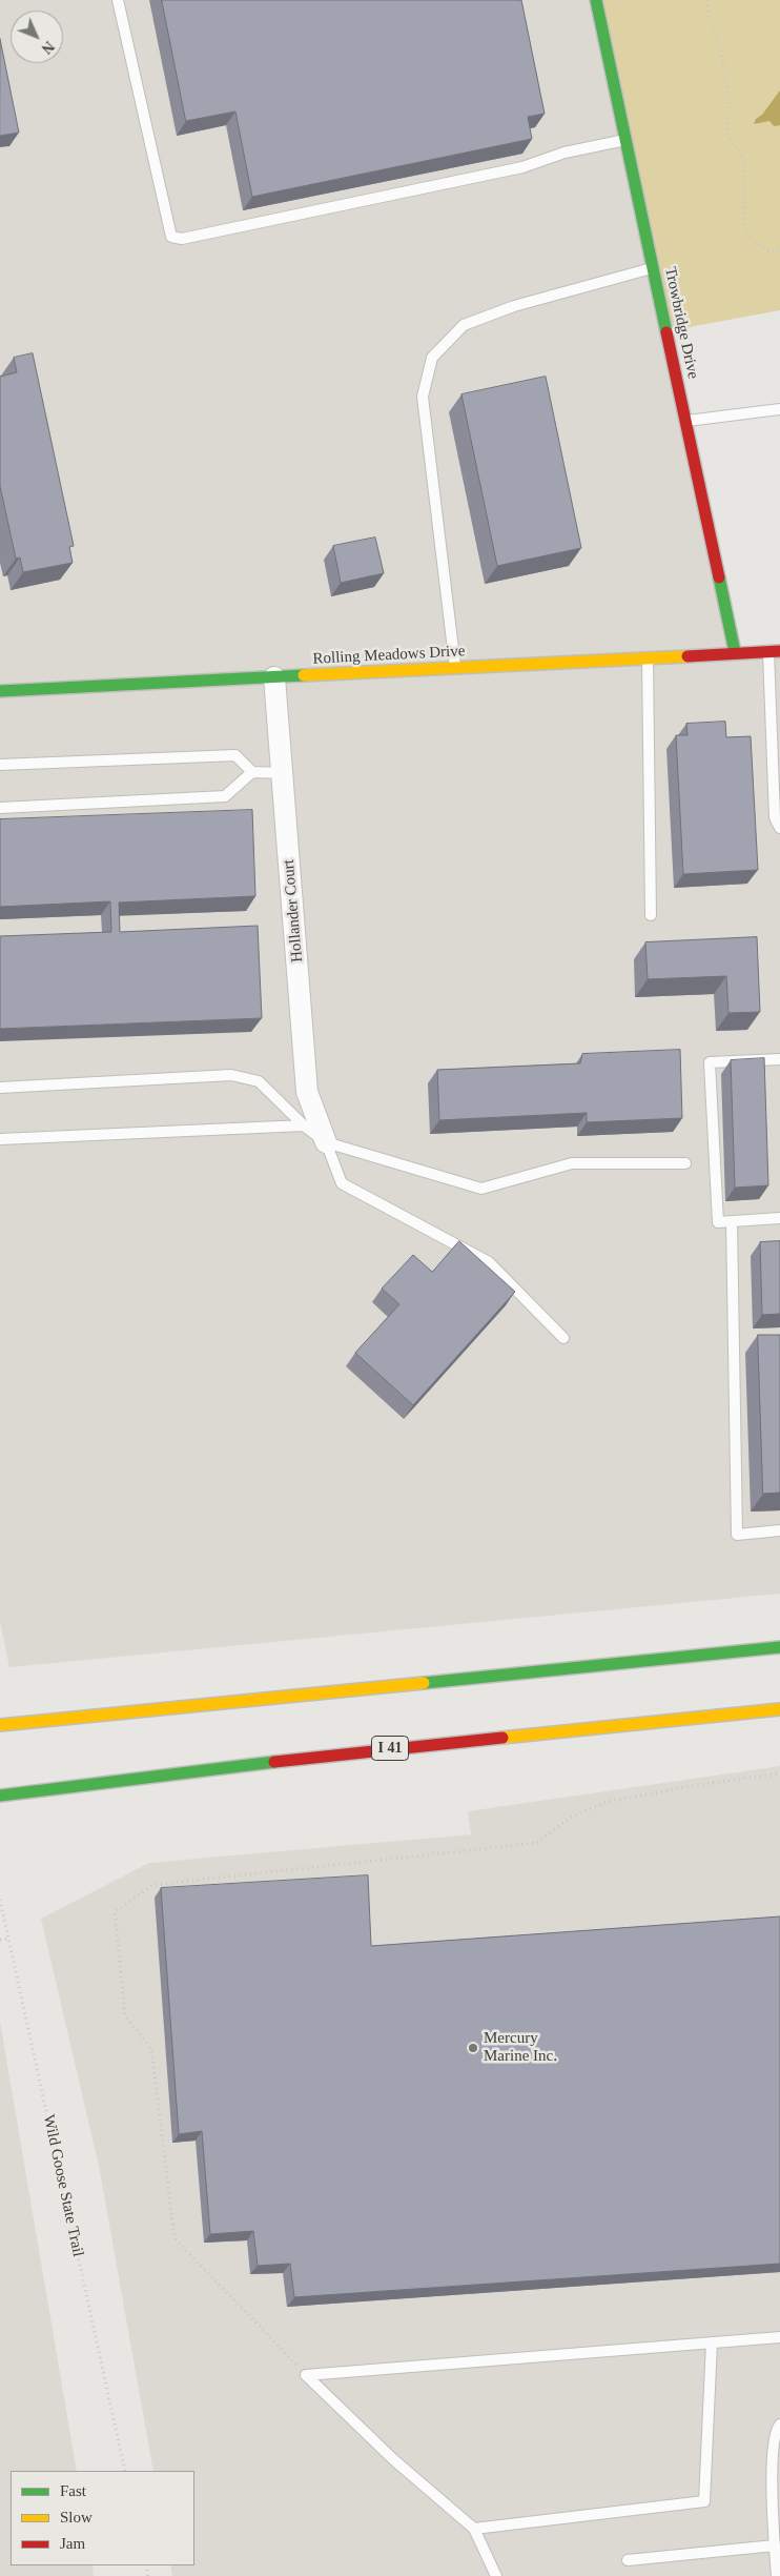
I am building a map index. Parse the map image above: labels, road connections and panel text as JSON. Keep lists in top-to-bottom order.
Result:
{
  "streets": {
    "main road": ["Trowbridge Drive", "Rolling Meadows Drive", "I 41"],
    "street": ["Hollander Court"],
    "path": ["Wild Goose State Trail"]
  },
  "crossings": [
    ["Trowbridge Drive", "Rolling Meadows Drive"],
    ["Rolling Meadows Drive", "Hollander Court"]
  ],
  "places": ["Mercury Marine Inc."],
  "legend": ["Fast", "Slow", "Jam"],
  "north": "bottom right"
}
